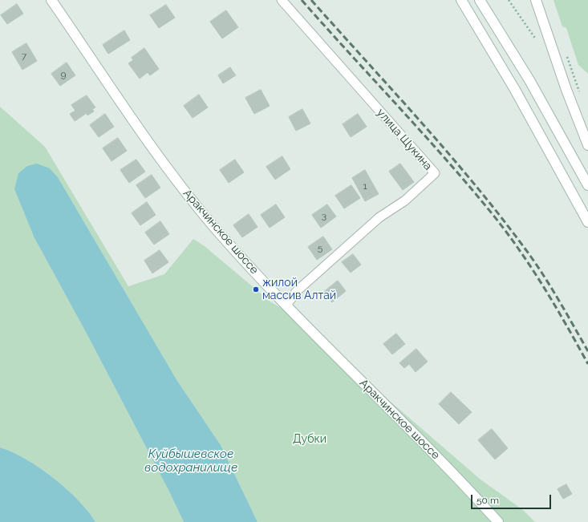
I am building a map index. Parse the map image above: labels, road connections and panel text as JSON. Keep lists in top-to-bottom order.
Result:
{
  "streets": {
    "main road": ["Аракчинское шоссе"],
    "street": ["улица Щукина"]
  },
  "crossings": [
    ["улица Щукина", "Аракчинское шоссе"]
  ],
  "water": ["Куйбышевское водохранилище"],
  "parks": ["Дубки"],
  "places": ["жилой массив Алтай"],
  "house_numbers": [
    "7",
    "9",
    "1",
    "3",
    "5"
  ],
  "scale_bar": "50 m"
}
